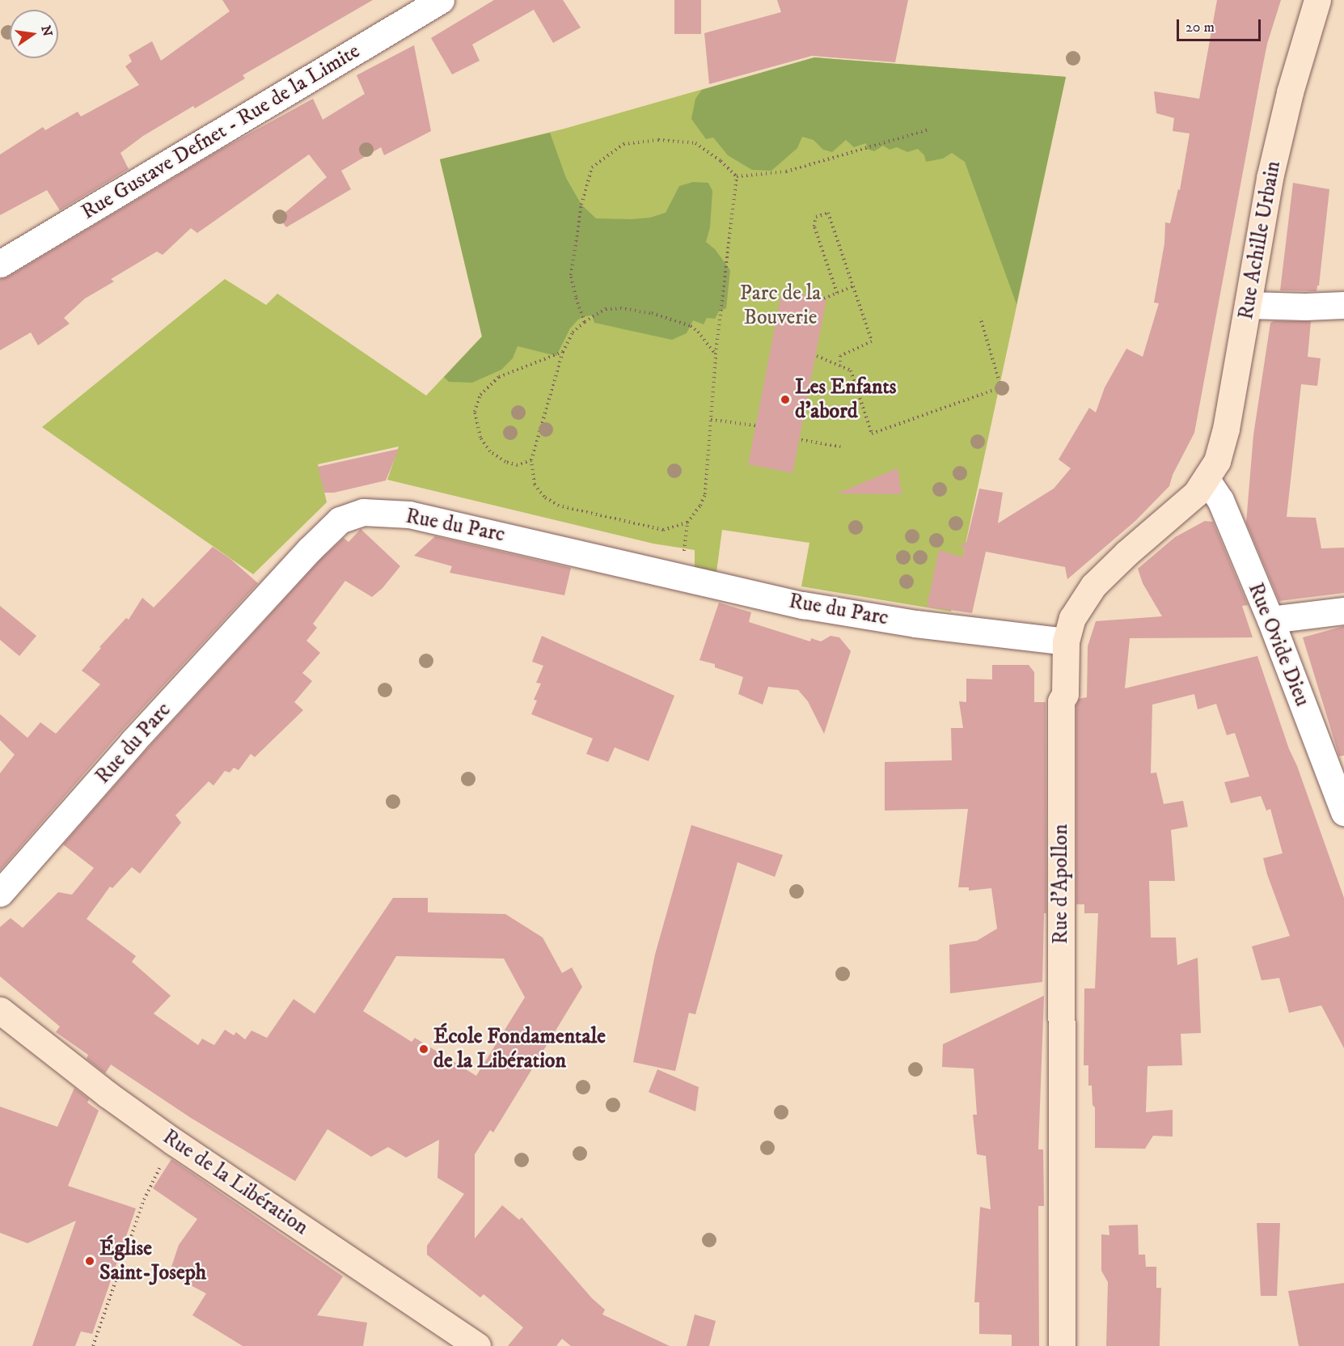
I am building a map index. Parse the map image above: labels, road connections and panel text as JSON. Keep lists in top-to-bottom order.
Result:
{
  "streets": {
    "street": [
      "Rue Gustave Defnet - Rue de la Limite",
      "Rue Achille Urbain",
      "Rue du Parc",
      "Rue Ovide Dieu",
      "Rue d'Apollon",
      "Rue de la Libération"
    ]
  },
  "crossings": [
    ["Rue Achille Urbain", "Rue Ovide Dieu"],
    ["Rue Achille Urbain", "Rue d'Apollon"],
    ["Rue du Parc", "Rue d'Apollon"],
    ["Rue Ovide Dieu", "Rue d'Apollon"]
  ],
  "parks": ["Parc de la Bouverie"],
  "places": ["Les Enfants d'abord", "École Fondamentale de la Libération", "Église Saint-Joseph"],
  "scale_bar": "20 m",
  "north": "right"
}
